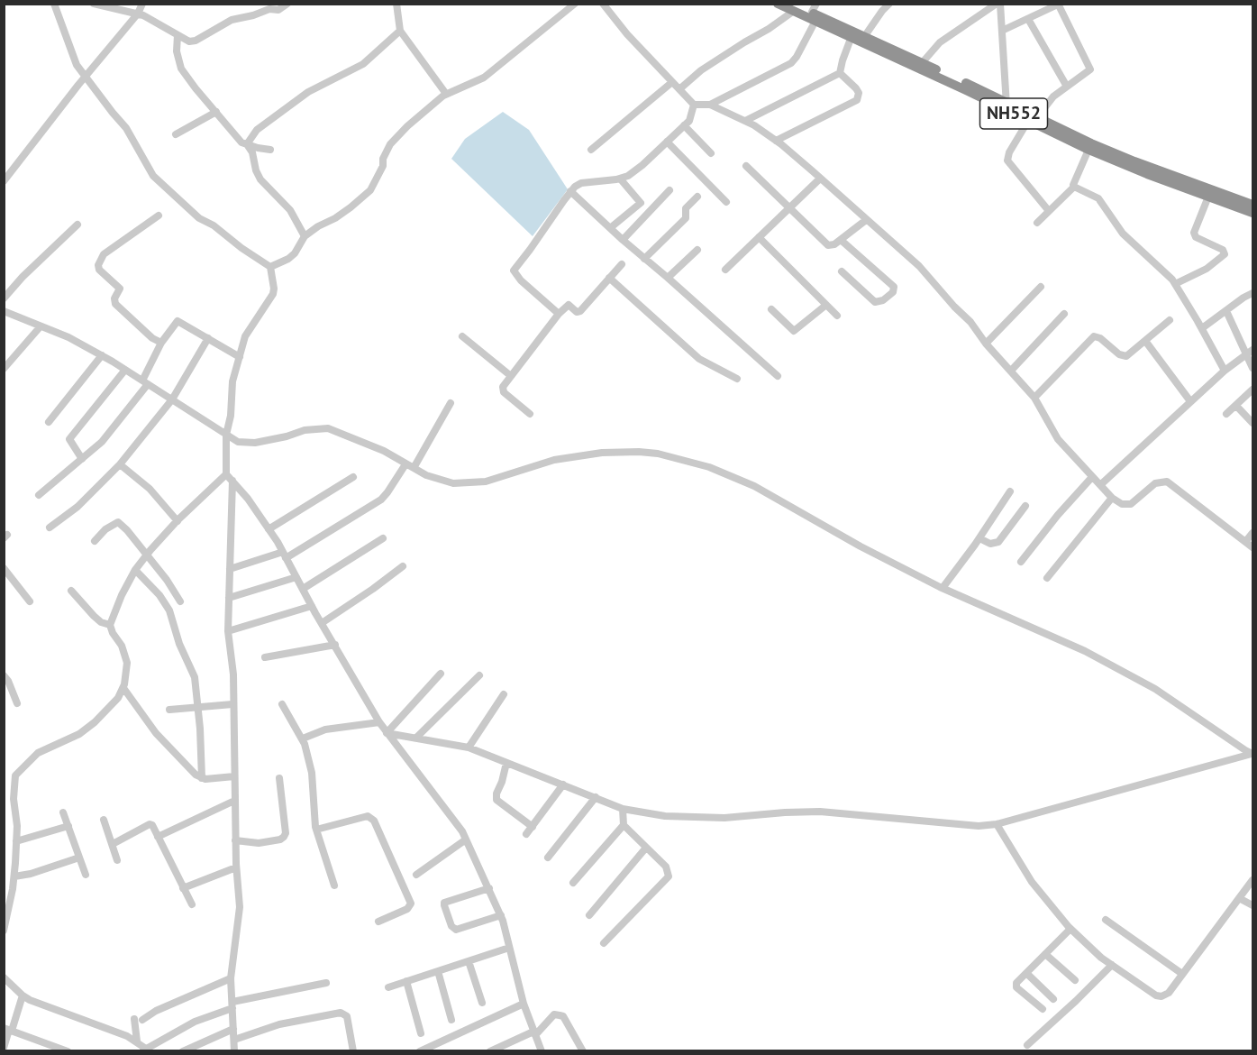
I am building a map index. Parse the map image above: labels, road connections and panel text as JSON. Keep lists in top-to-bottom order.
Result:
{
  "streets": {
    "highway": ["NH552"]
  }
}
